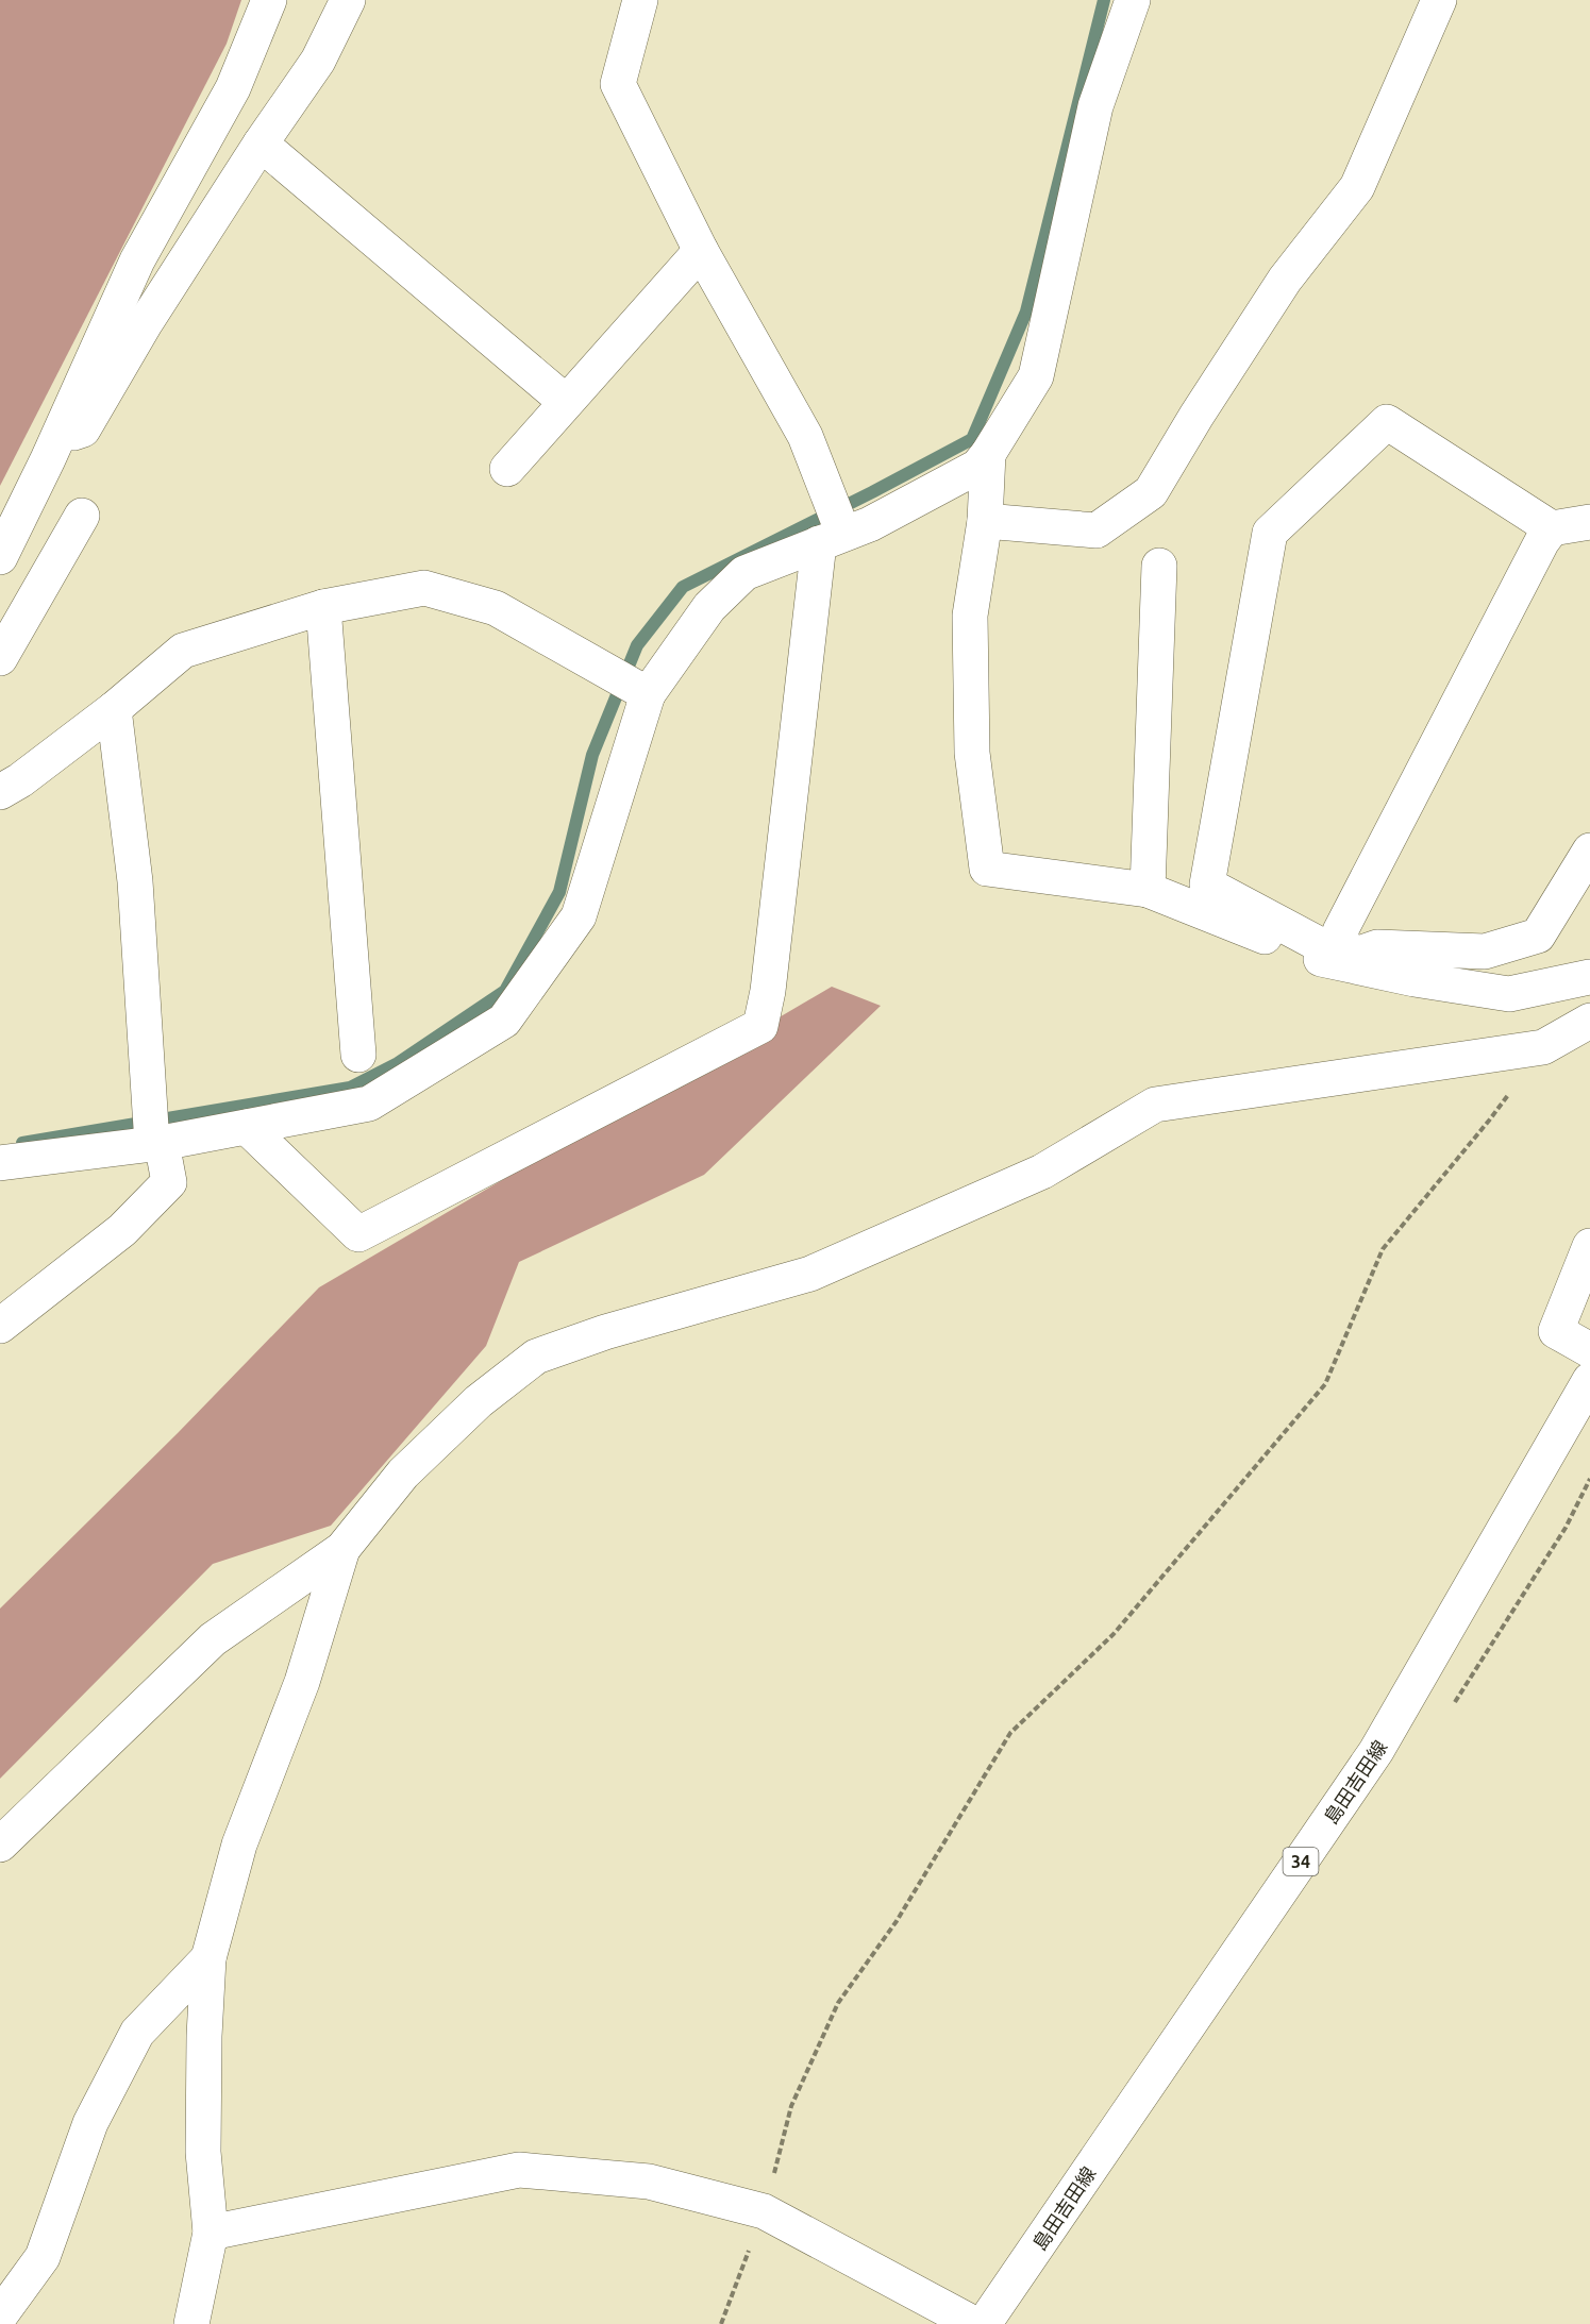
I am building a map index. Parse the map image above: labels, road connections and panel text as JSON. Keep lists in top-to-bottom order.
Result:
{
  "streets": {
    "street": ["島田吉田線", "34"]
  }
}
